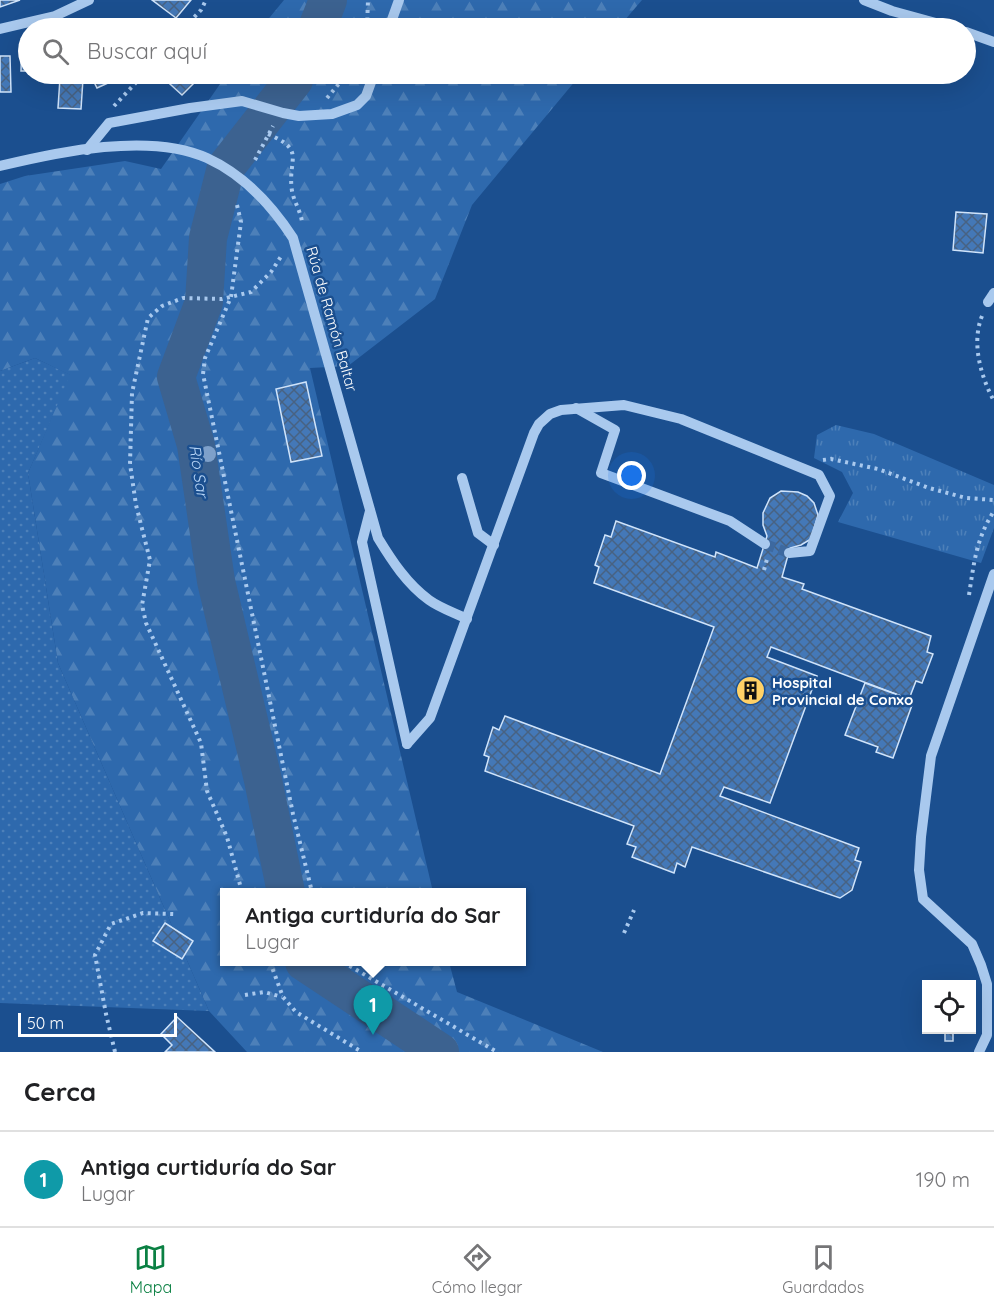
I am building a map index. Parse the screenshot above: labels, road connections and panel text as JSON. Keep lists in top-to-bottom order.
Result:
{
  "streets": {
    "street": ["Rúa de Ramón Baltar"]
  },
  "water": ["Río Sar"],
  "places": {
    "building": ["Hospital Provincial de Conxo"]
  },
  "scale_bar": "50 m",
  "page": {
    "search": "Buscar aquí",
    "popup": ["Antiga curtiduría do Sar", "Lugar"],
    "pins": "1",
    "scale": "50 m",
    "heading": "Cerca",
    "list": [
      {
        "mark": "1",
        "name": "Antiga curtiduría do Sar",
        "note": "Lugar",
        "value": "190 m"
      }
    ],
    "nav": ["Mapa", "Cómo llegar", "Guardados"]
  }
}
